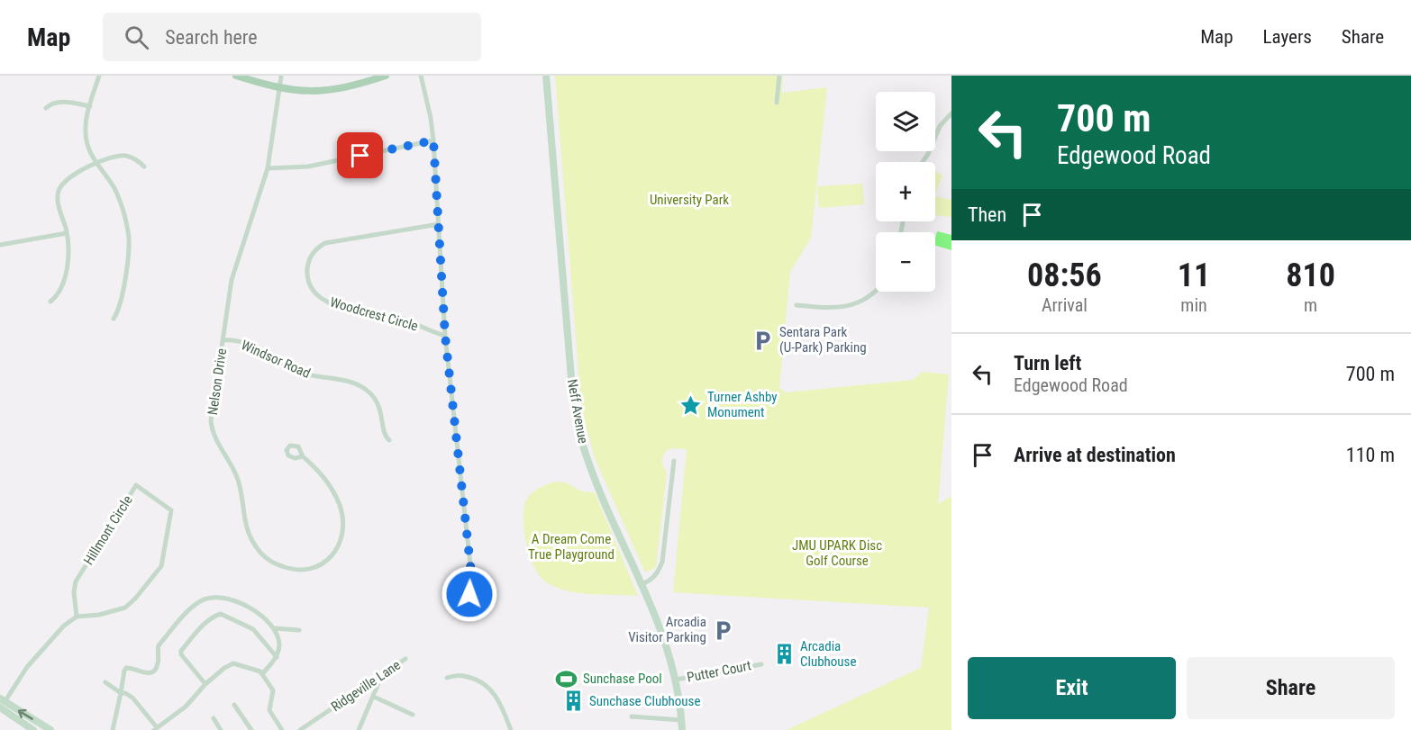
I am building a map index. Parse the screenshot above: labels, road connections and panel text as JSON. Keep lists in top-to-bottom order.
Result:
{
  "streets": {
    "main road": ["Neff Avenue"],
    "street": [
      "Woodcrest Circle",
      "Windsor Road",
      "Nelson Drive",
      "Hillmont Circle",
      "Putter Court",
      "Ridgeville Lane"
    ]
  },
  "crossings": [
    ["Windsor Road", "Nelson Drive"],
    ["Neff Avenue", "Putter Court"]
  ],
  "parks": ["University Park", "A Dream Come True Playground", "JMU UPARK Disc Golf Course"],
  "places": {
    "parking": ["Sentara Park (U-Park) Parking", "Arcadia Visitor Parking"],
    "place": ["Turner Ashby Monument"],
    "building": ["Arcadia Clubhouse", "Sunchase Clubhouse"],
    "sports": ["Sunchase Pool"]
  },
  "page": {
    "header": "Map",
    "search": "Search here",
    "nav": ["Map", "Layers", "Share"],
    "turn": ["700 m", "Edgewood Road"],
    "map_buttons": ["+", "−"],
    "then": "Then",
    "eta": [
      "08:56",
      "Arrival",
      "11",
      "min",
      "810",
      "m"
    ],
    "list": [
      {
        "name": "Turn left",
        "note": "Edgewood Road",
        "value": "700 m"
      },
      {
        "name": "Arrive at destination",
        "value": "110 m"
      }
    ],
    "buttons": ["Exit", "Share"]
  }
}
